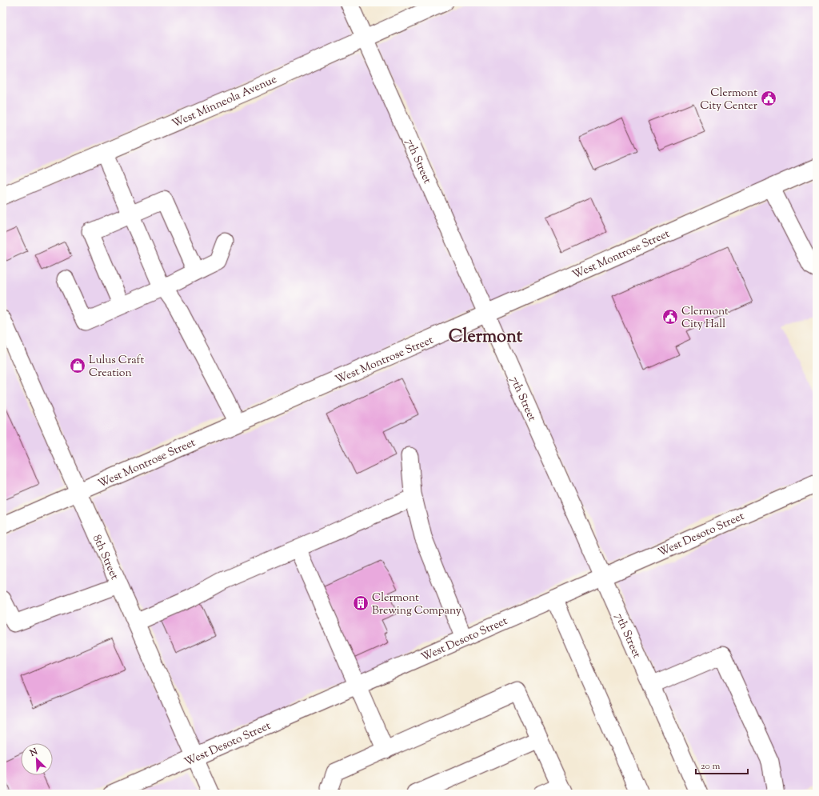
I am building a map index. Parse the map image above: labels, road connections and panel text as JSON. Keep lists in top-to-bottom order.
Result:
{
  "streets": {
    "street": [
      "West Minneola Avenue",
      "7th Street",
      "West Montrose Street",
      "West Desoto Street",
      "8th Street"
    ]
  },
  "crossings": [
    ["West Minneola Avenue", "7th Street"],
    ["7th Street", "West Montrose Street"],
    ["7th Street", "West Desoto Street"],
    ["West Montrose Street", "8th Street"],
    ["West Desoto Street", "8th Street"]
  ],
  "districts": ["Clermont"],
  "places": {
    "public building": ["Clermont City Center", "Clermont City Hall"],
    "shop": ["Lulus Craft Creation"],
    "building": ["Clermont Brewing Company"]
  },
  "scale_bar": "20 m",
  "north": "top left"
}
